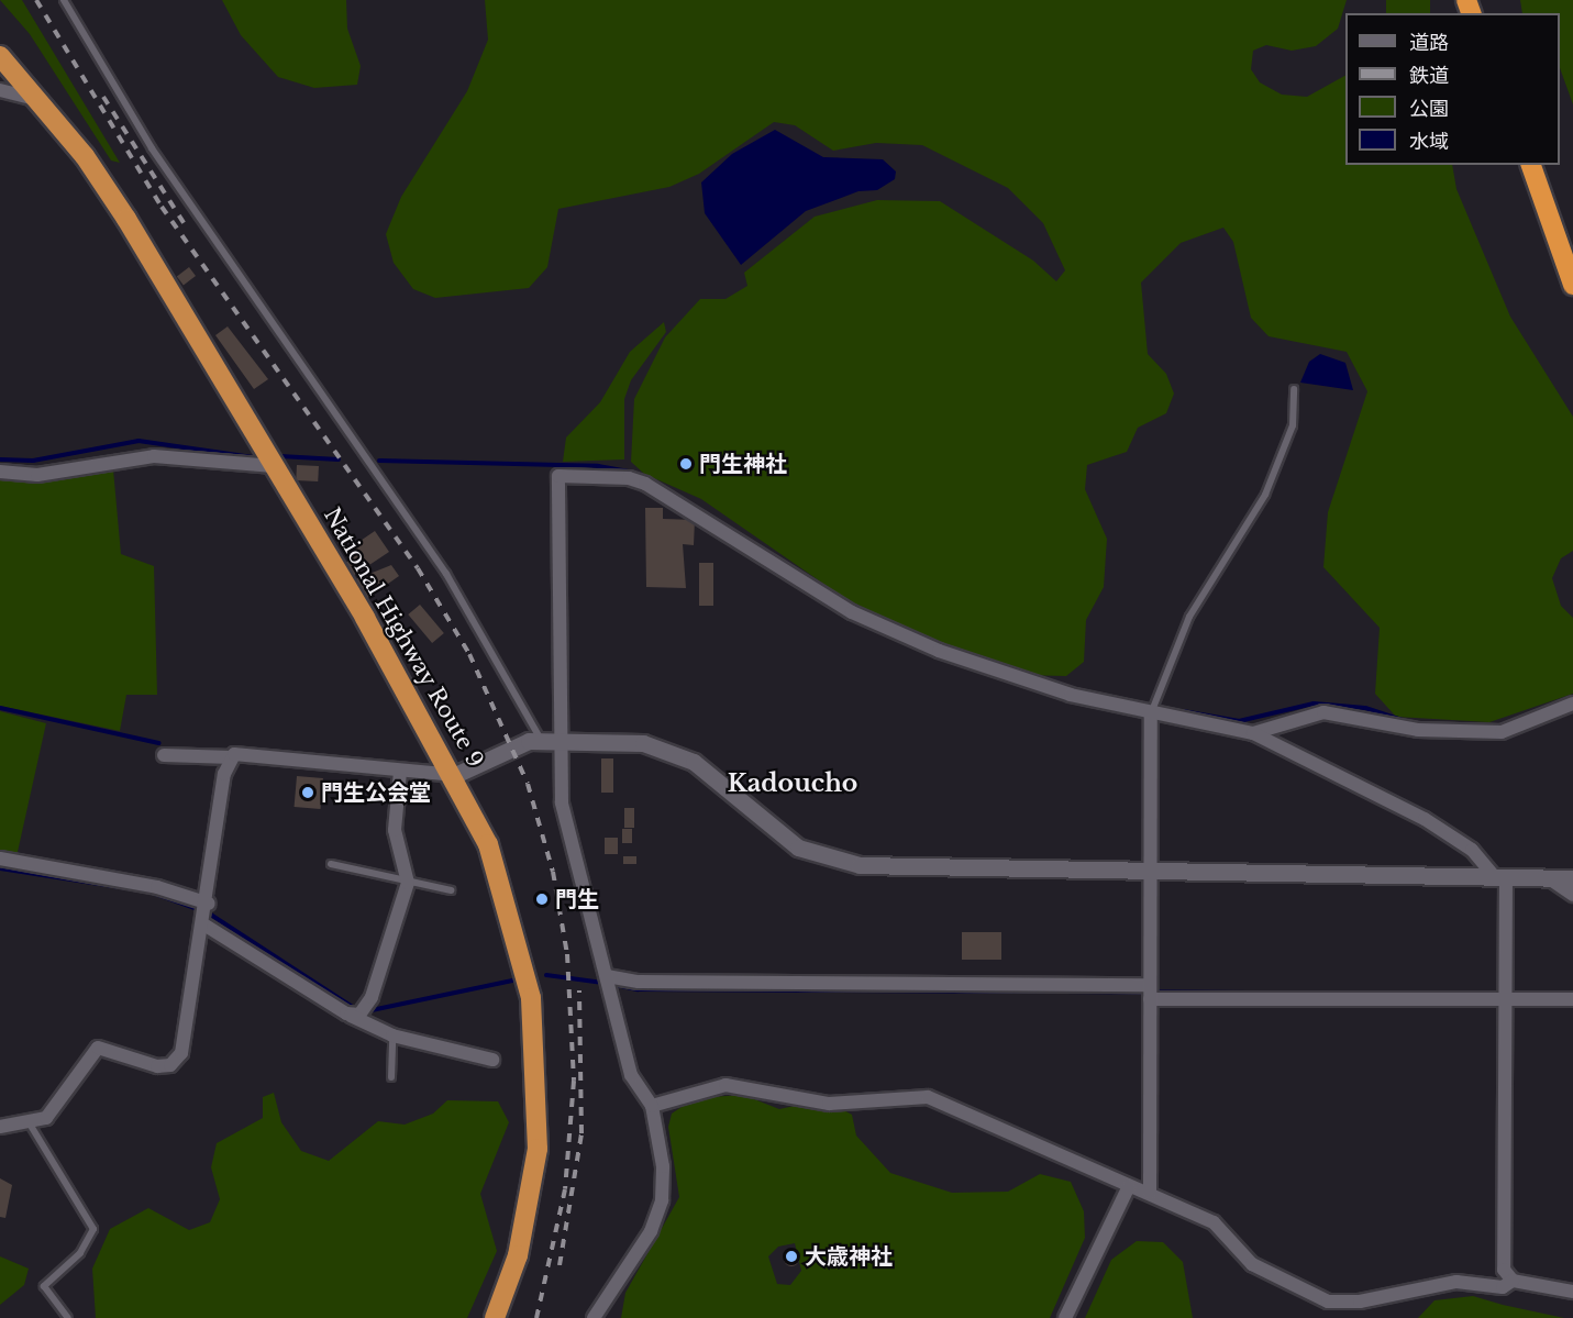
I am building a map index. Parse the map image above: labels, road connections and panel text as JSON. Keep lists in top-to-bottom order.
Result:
{
  "streets": {
    "highway": ["National Highway Route 9"]
  },
  "districts": ["Kadoucho"],
  "places": [
    "門生神社",
    "門生公会堂",
    "門生",
    "大歳神社"
  ],
  "legend": [
    "道路",
    "鉄道",
    "公園",
    "水域"
  ]
}
